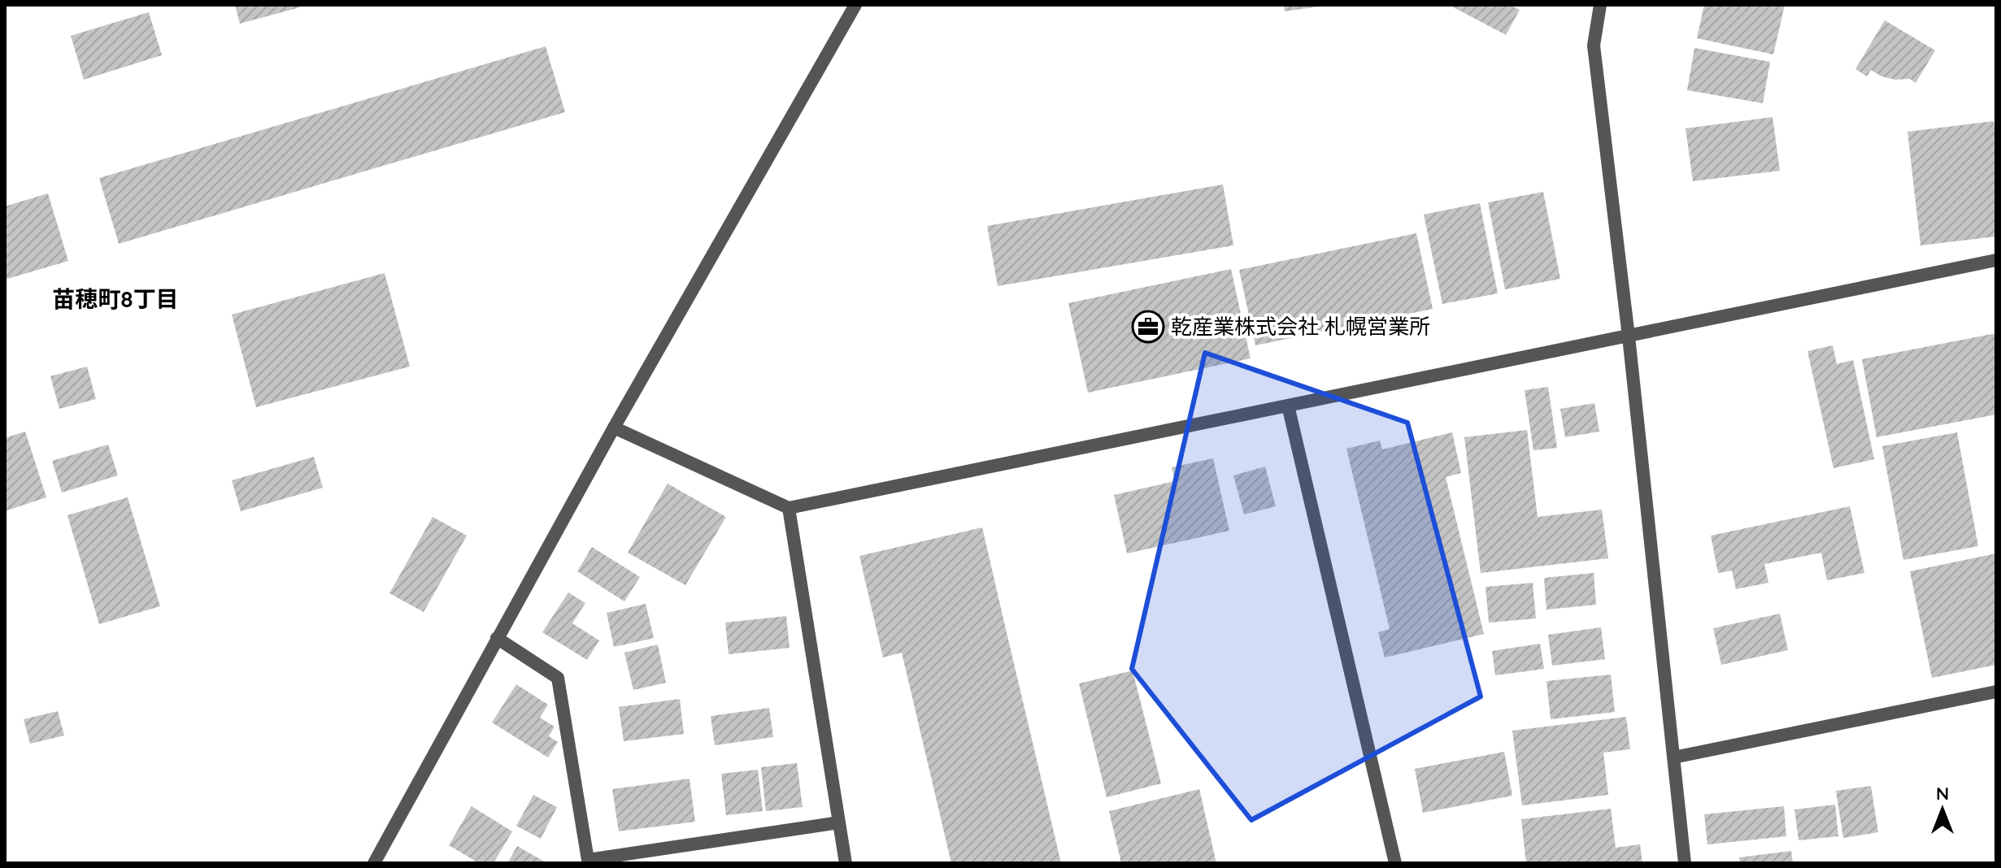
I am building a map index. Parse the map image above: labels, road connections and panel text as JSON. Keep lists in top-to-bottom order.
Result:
{
  "districts": ["苗穂町8丁目"],
  "places": {
    "office": ["乾産業株式会社 札幌営業所"]
  },
  "north": "top"
}
